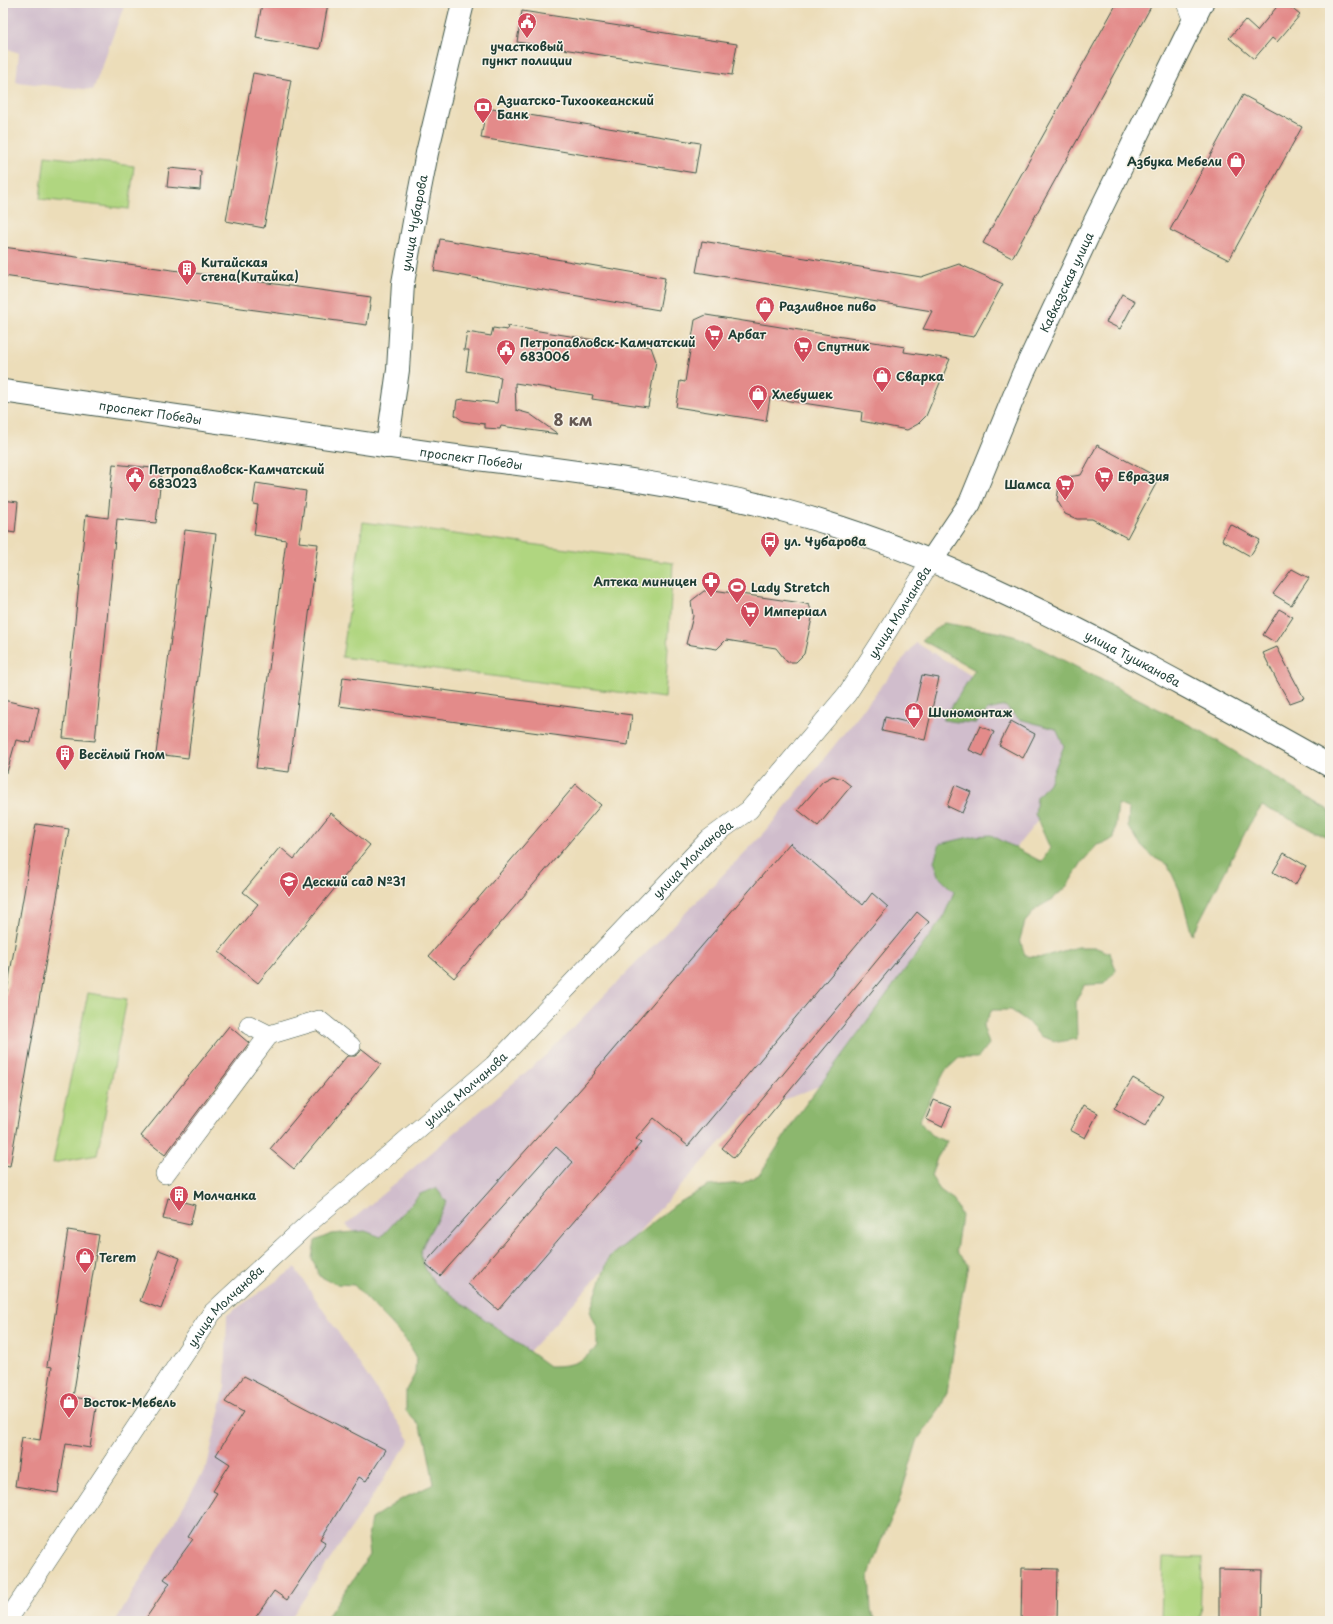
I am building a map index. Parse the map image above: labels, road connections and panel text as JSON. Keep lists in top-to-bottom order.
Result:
{
  "streets": {
    "main road": [
      "улица Чубарова",
      "Кавказская улица",
      "проспект Победы",
      "улица Тушканова"
    ],
    "street": ["улица Молчанова"]
  },
  "crossings": [
    ["улица Чубарова", "проспект Победы"],
    ["Кавказская улица", "проспект Победы"],
    ["Кавказская улица", "улица Молчанова"],
    ["Кавказская улица", "улица Тушканова"],
    ["проспект Победы", "улица Молчанова"],
    ["проспект Победы", "улица Тушканова"],
    ["улица Молчанова", "улица Тушканова"]
  ],
  "districts": ["8 км"],
  "places": {
    "public building": ["участковый пункт полиции", "Петропавловск-Камчатский 683006", "Петропавловск-Камчатский 683023"],
    "bank": ["Азиатско-Тихоокеанский Банк"],
    "shop": [
      "Азбука Мебели",
      "Разливное пиво",
      "Сварка",
      "Хлебушек",
      "Шиномонтаж",
      "Terem",
      "Восток-Мебель"
    ],
    "building": ["Китайская стена(Китайка)", "Весёлый Гном", "Молчанка"],
    "supermarket": [
      "Арбат",
      "Спутник",
      "Евразия",
      "Шамса",
      "Империал"
    ],
    "bus stop": ["ул. Чубарова"],
    "pharmacy": ["Аптека миницен"],
    "sports": ["Lady Stretch"],
    "school or university": ["Деский сад №31"]
  }
}
